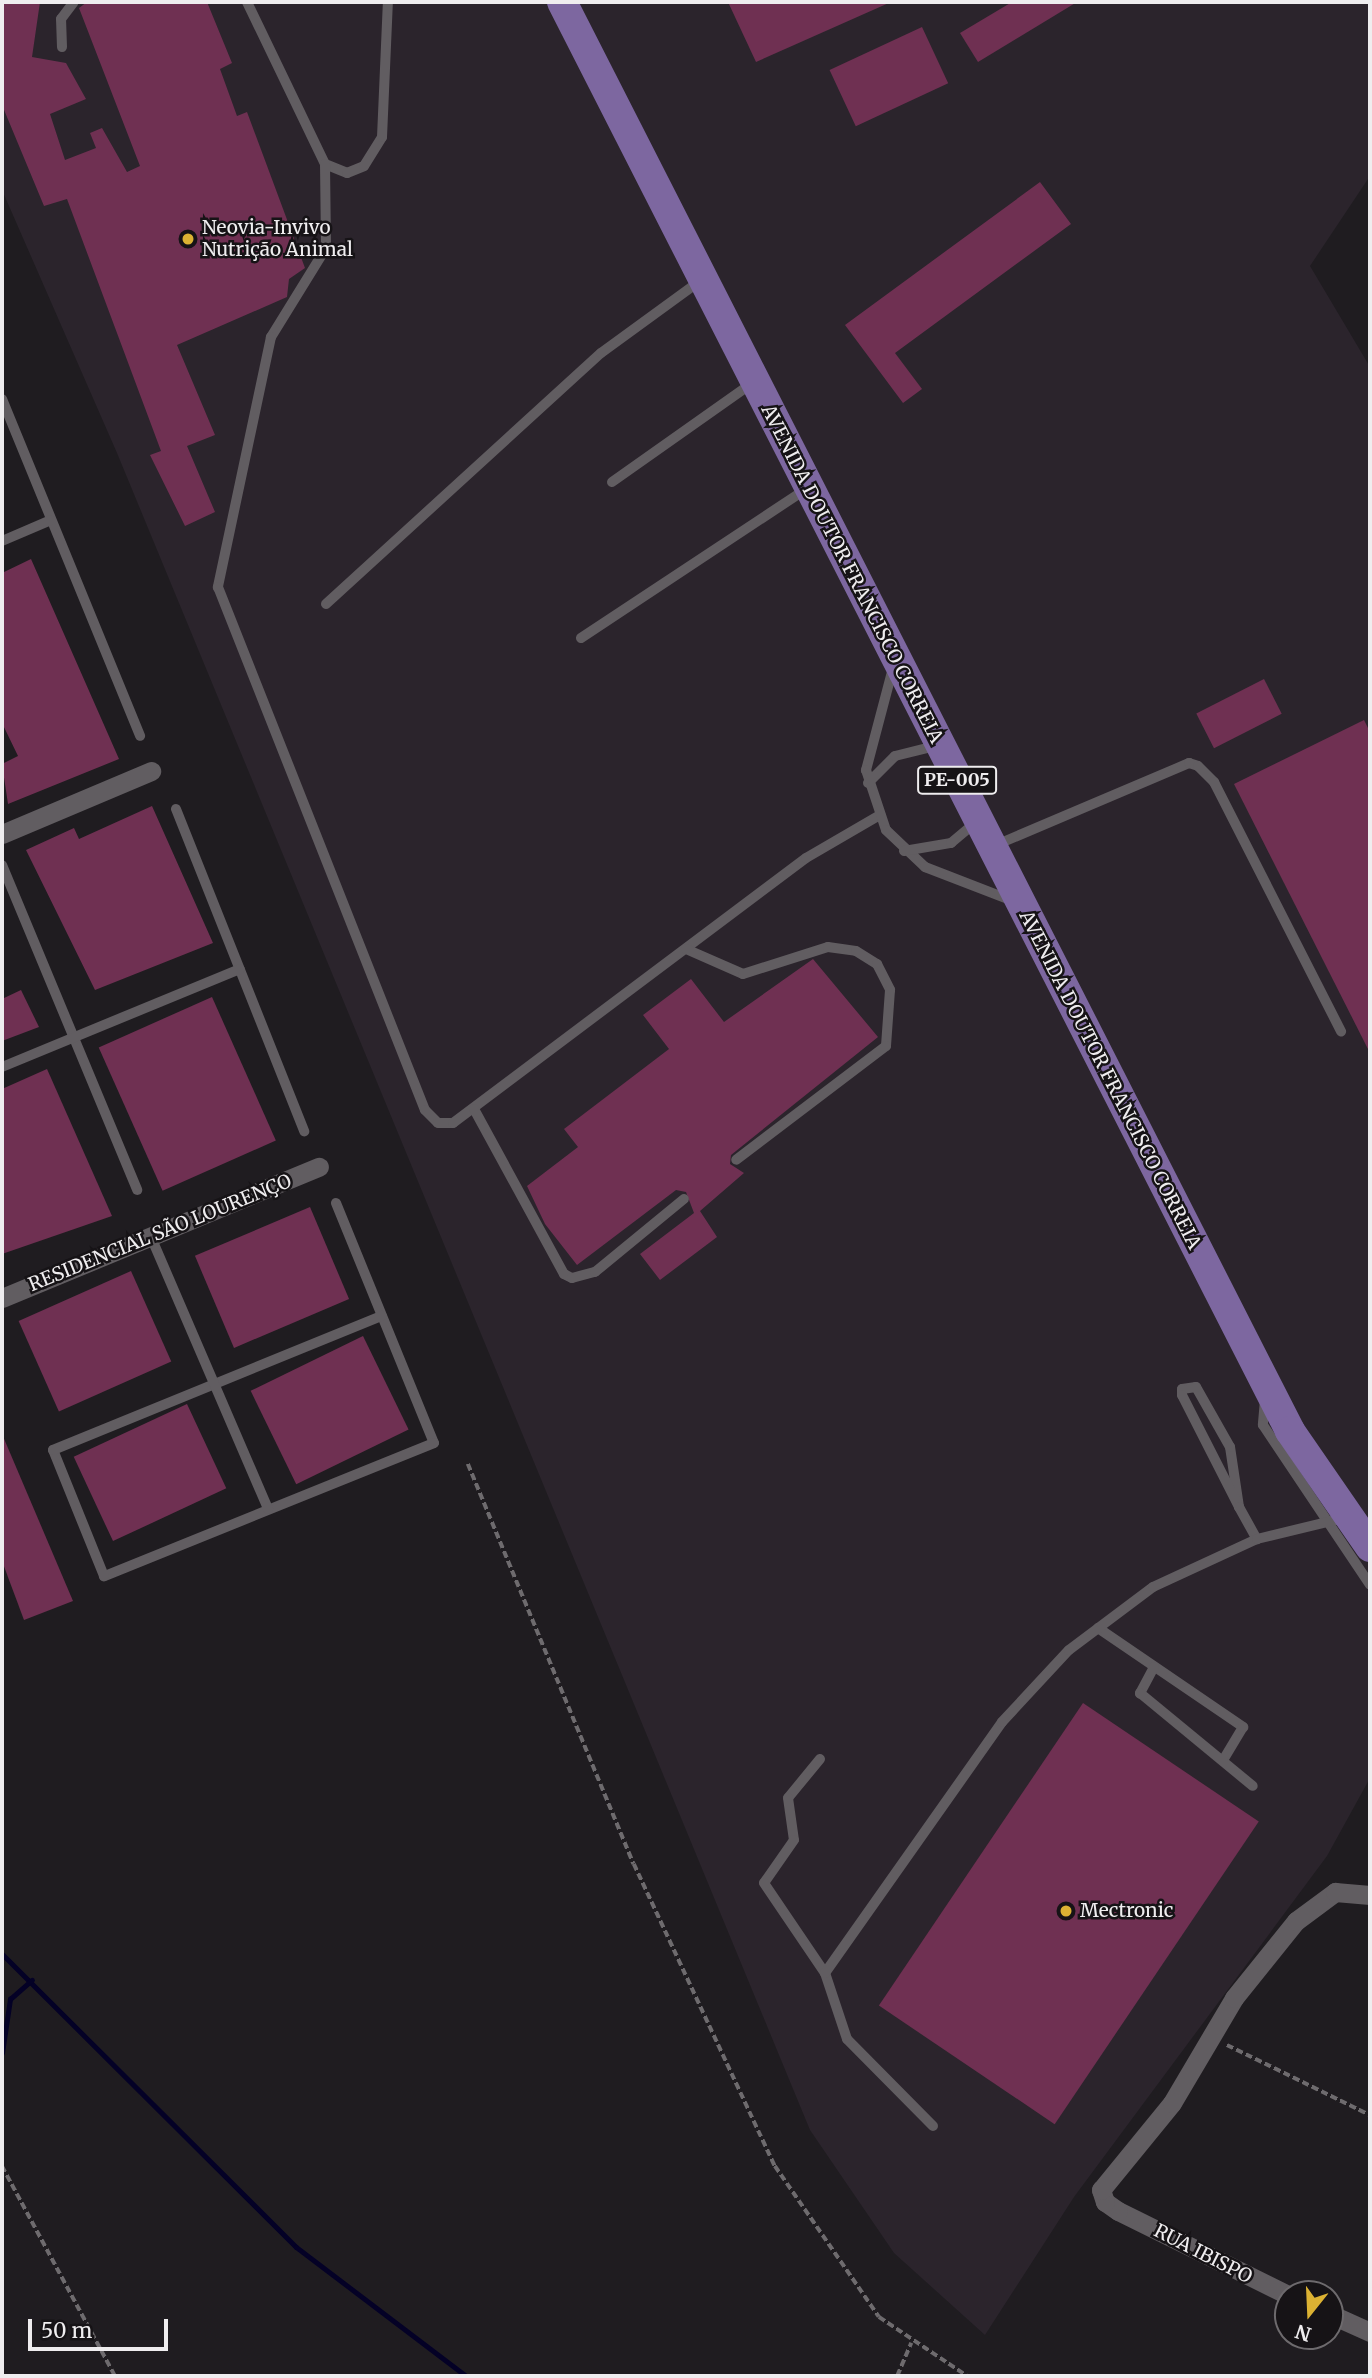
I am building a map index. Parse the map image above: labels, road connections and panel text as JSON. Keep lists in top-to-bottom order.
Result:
{
  "streets": {
    "main road": ["AVENIDA DOUTOR FRANCISCO CORREIA", "PE-005"],
    "street": ["RESIDENCIAL SÃO LOURENÇO", "RUA IBISPO"]
  },
  "places": ["Neovia-Invivo Nutrição Animal", "Mectronic"],
  "scale_bar": "50 m",
  "north": "bottom"
}
